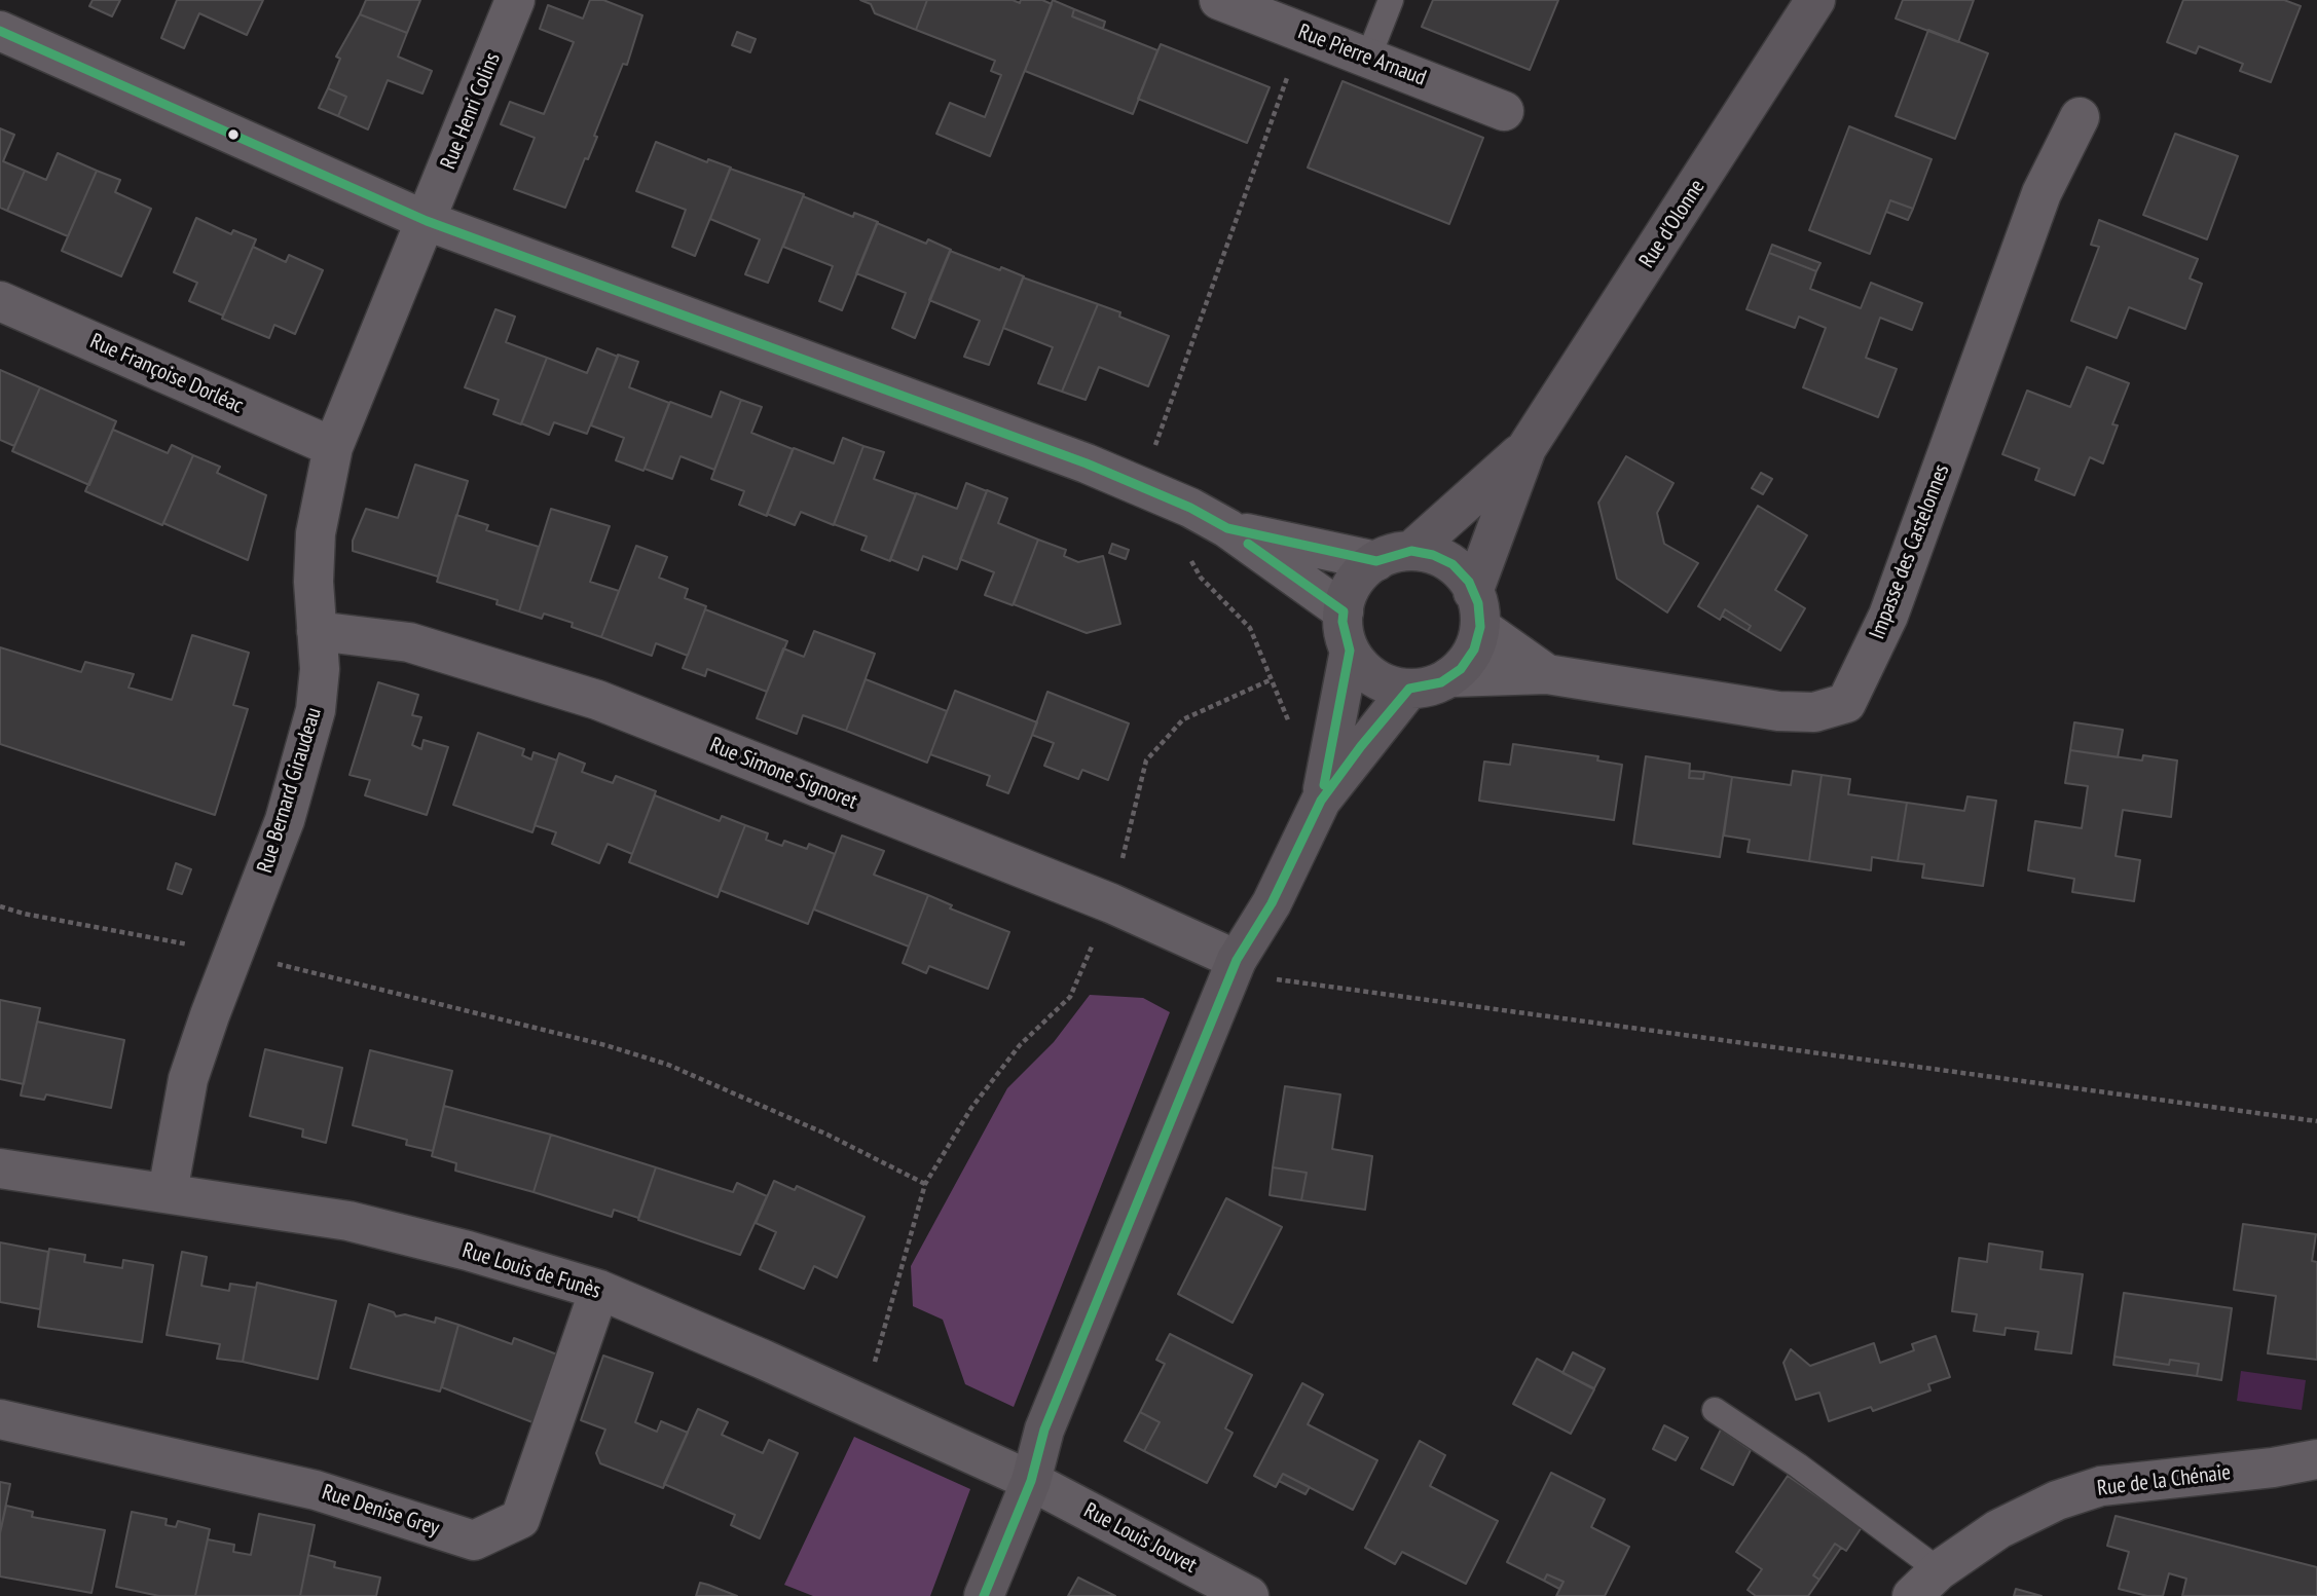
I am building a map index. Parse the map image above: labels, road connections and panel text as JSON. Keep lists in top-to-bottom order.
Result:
{
  "streets": {
    "street": [
      "Rue Pierre Arnaud",
      "Rue Henri Colins",
      "Rue d'Olonne",
      "Rue Françoise Dorléac",
      "Impasse des Castelonnes",
      "Rue Simone Signoret",
      "Rue Bernard Giraudeau",
      "Rue Louis de Funès",
      "Rue de la Chénaie",
      "Rue Denise Grey",
      "Rue Louis Jouvet"
    ]
  },
  "crossings": [
    ["Rue Henri Colins", "Rue Bernard Giraudeau"],
    ["Rue d'Olonne", "Impasse des Castelonnes"],
    ["Rue Françoise Dorléac", "Rue Bernard Giraudeau"],
    ["Rue Simone Signoret", "Rue Bernard Giraudeau"],
    ["Rue Bernard Giraudeau", "Rue Louis de Funès"],
    ["Rue Louis de Funès", "Rue Denise Grey"],
    ["Rue Louis de Funès", "Rue Louis Jouvet"]
  ]
}
